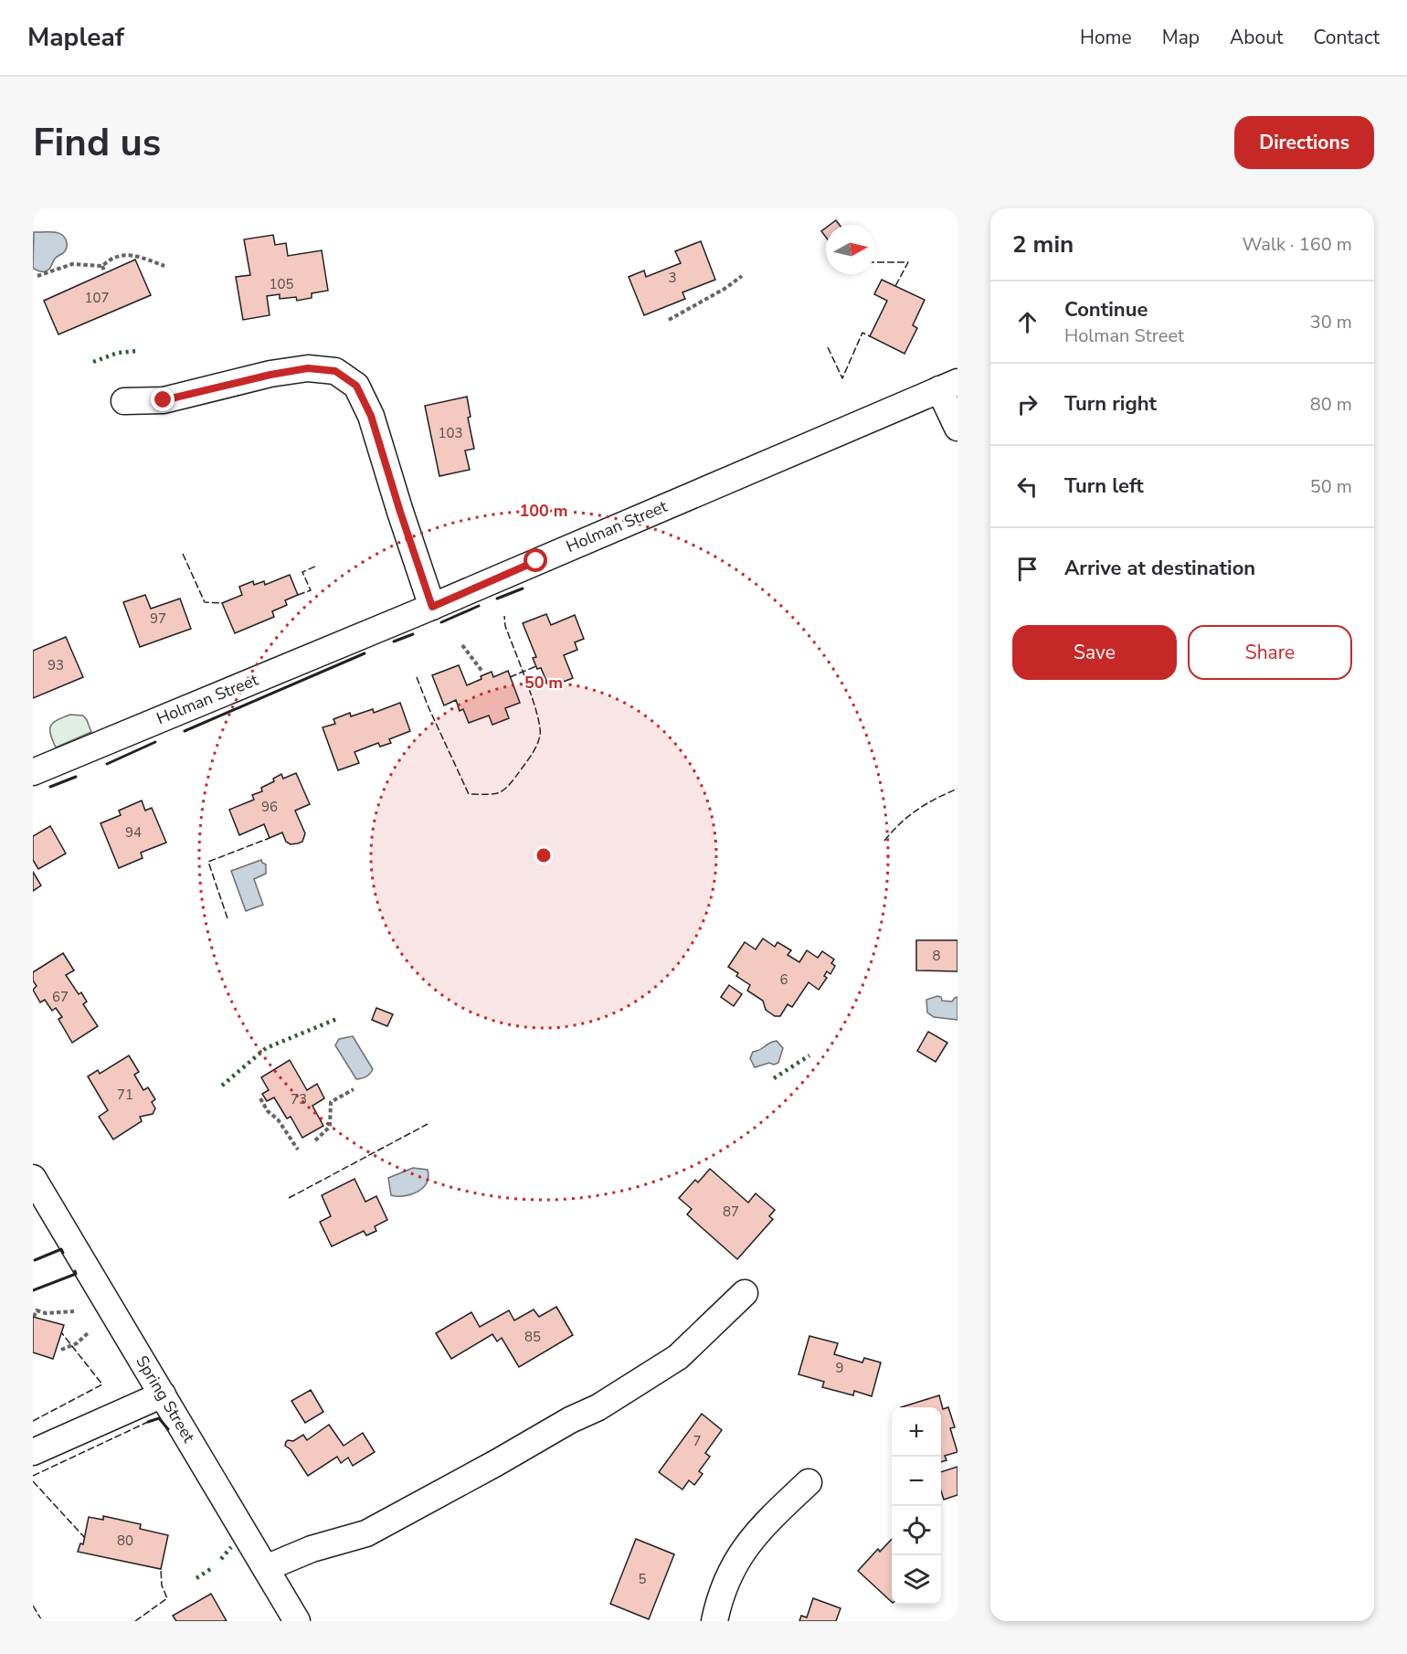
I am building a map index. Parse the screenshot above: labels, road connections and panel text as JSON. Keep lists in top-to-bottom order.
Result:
{
  "streets": {
    "street": ["Holman Street", "Spring Street"]
  },
  "house_numbers": [
    "3",
    "105",
    "107",
    "103",
    "97",
    "93",
    "96",
    "94",
    "8",
    "6",
    "67",
    "71",
    "73",
    "87",
    "85",
    "9",
    "7",
    "80",
    "5"
  ],
  "north": "right",
  "page": {
    "header": "Mapleaf",
    "nav": [
      "Home",
      "Map",
      "About",
      "Contact"
    ],
    "buttons": [
      "Directions",
      ["Save", "Share"]
    ],
    "title": "Find us",
    "heading": ["2 min", "Walk · 160 m"],
    "list": [
      ["Continue", "Holman Street", "30 m"],
      ["Turn right", "80 m"],
      ["Turn left", "50 m"],
      "Arrive at destination"
    ],
    "map_buttons": ["+", "−"]
  },
  "rings": ["100 m", "50 m"]
}
